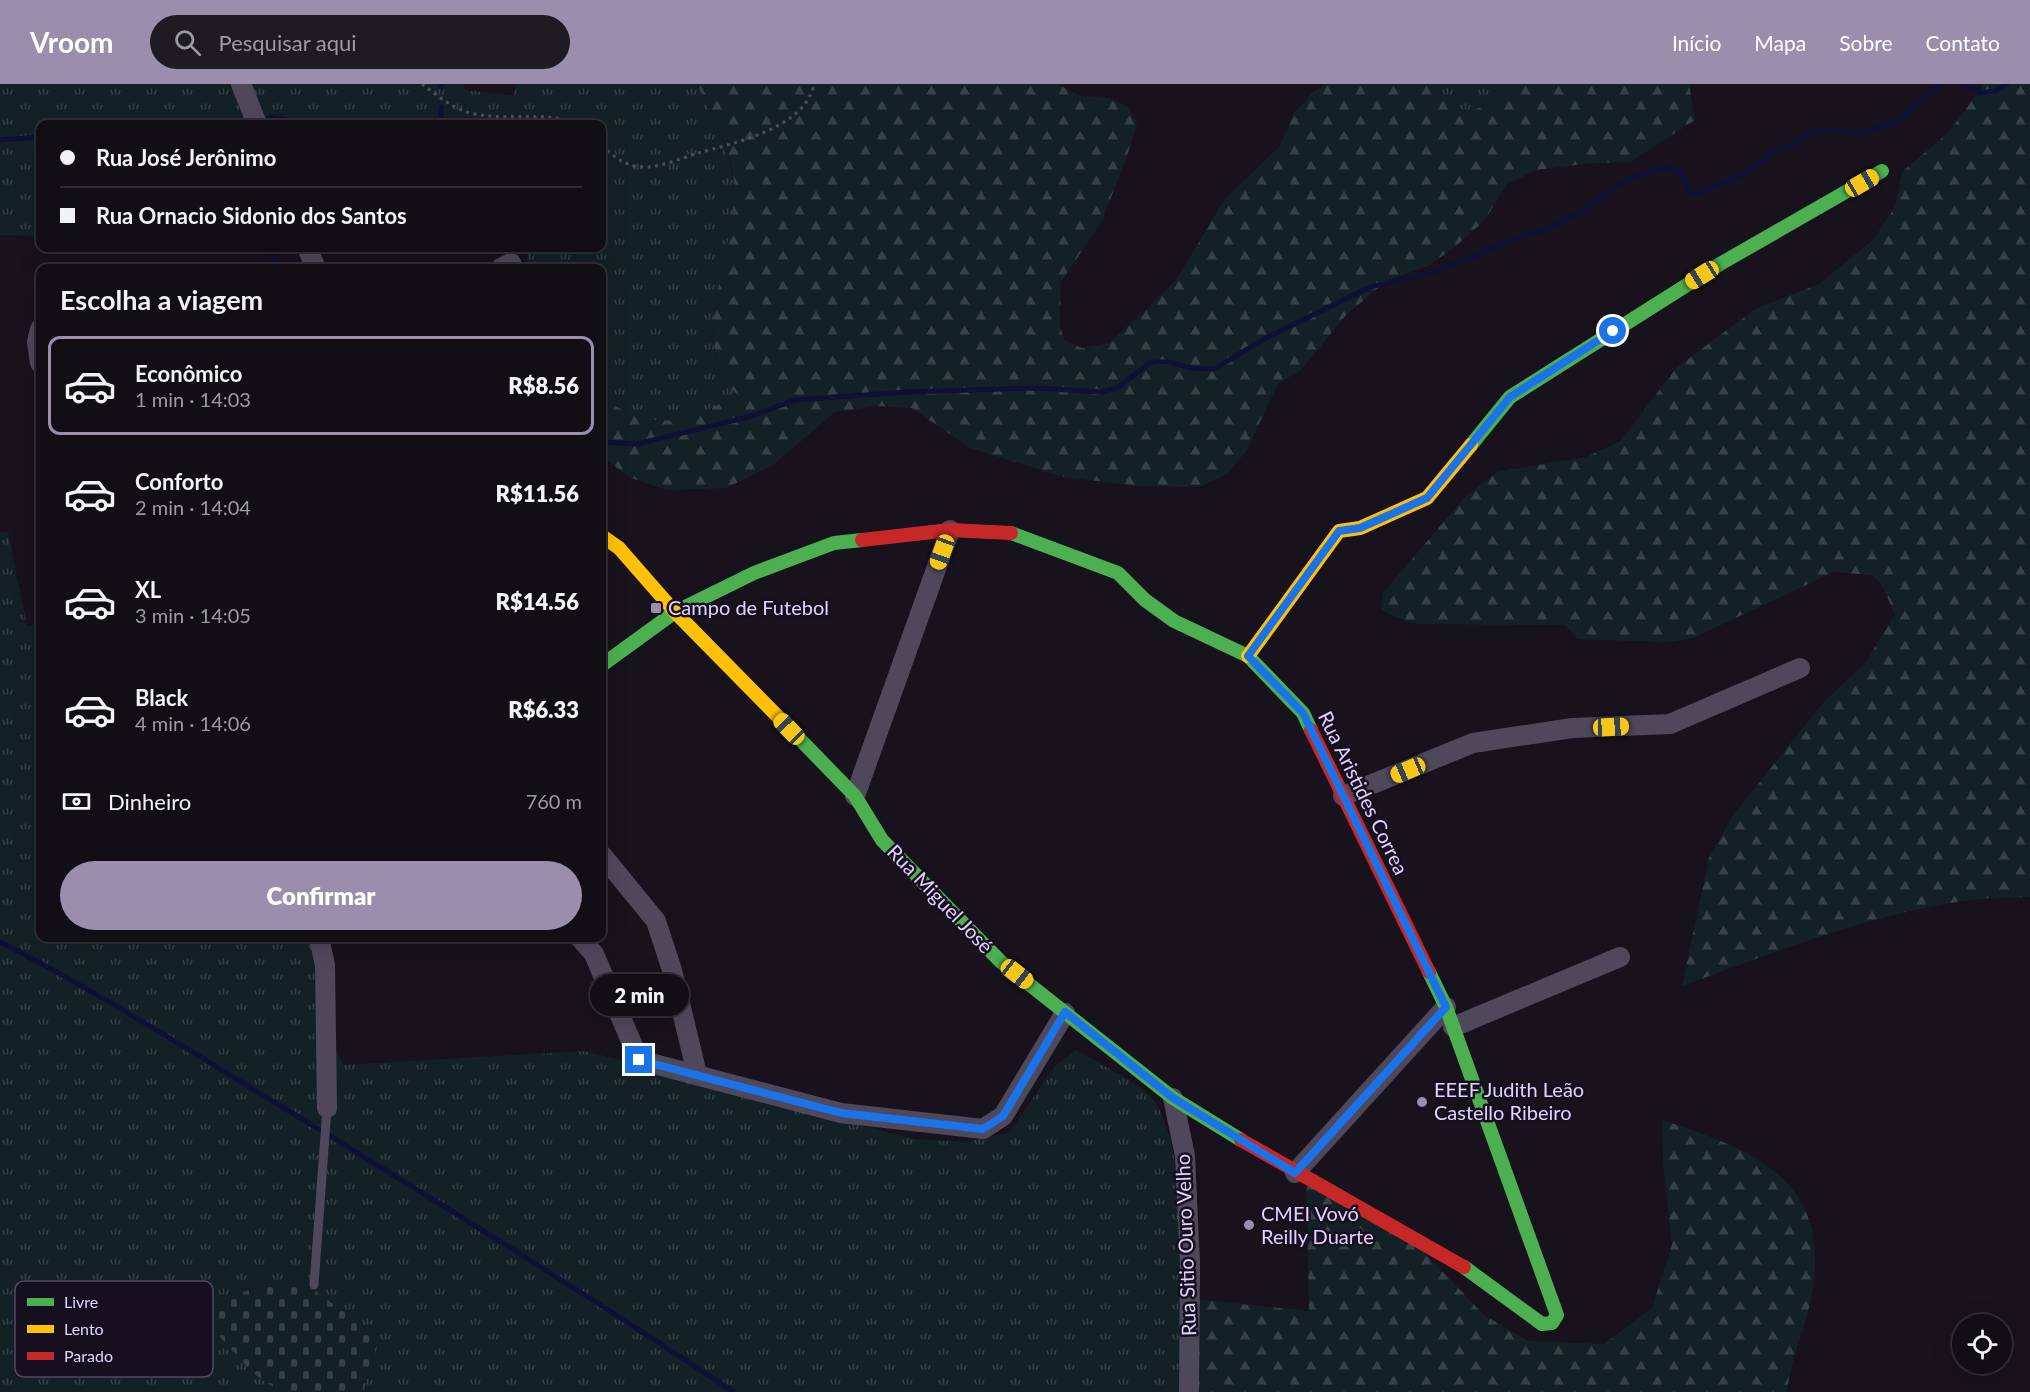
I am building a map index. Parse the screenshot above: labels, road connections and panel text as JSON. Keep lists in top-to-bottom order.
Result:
{
  "streets": {
    "street": ["Rua Aristides Correa", "Rua Miguel José", "Rua Sitio Ouro Velho"]
  },
  "crossings": [
    ["Rua Aristides Correa", "Rua Miguel José"],
    ["Rua Miguel José", "Rua Sitio Ouro Velho"]
  ],
  "places": {
    "transit": ["Campo de Futebol"],
    "other": ["EEEF Judith Leão Castello Ribeiro", "CMEI Vovó Reilly Duarte"]
  },
  "legend": ["Livre", "Lento", "Parado"],
  "page": {
    "header": "Vroom",
    "search": "Pesquisar aqui",
    "nav": [
      "Início",
      "Mapa",
      "Sobre",
      "Contato"
    ],
    "banner": ["Rua José Jerônimo", "Rua Ornacio Sidonio dos Santos"],
    "heading": "Escolha a viagem",
    "list": [
      {
        "name": "Econômico",
        "note": "1 min · 14:03",
        "value": "R$8.56"
      },
      {
        "name": "Conforto",
        "note": "2 min · 14:04",
        "value": "R$11.56"
      },
      {
        "name": "XL",
        "note": "3 min · 14:05",
        "value": "R$14.56"
      },
      {
        "name": "Black",
        "note": "4 min · 14:06",
        "value": "R$6.33"
      }
    ],
    "pay": ["Dinheiro", "760 m"],
    "buttons": "Confirmar",
    "bubble": "2 min"
  }
}
